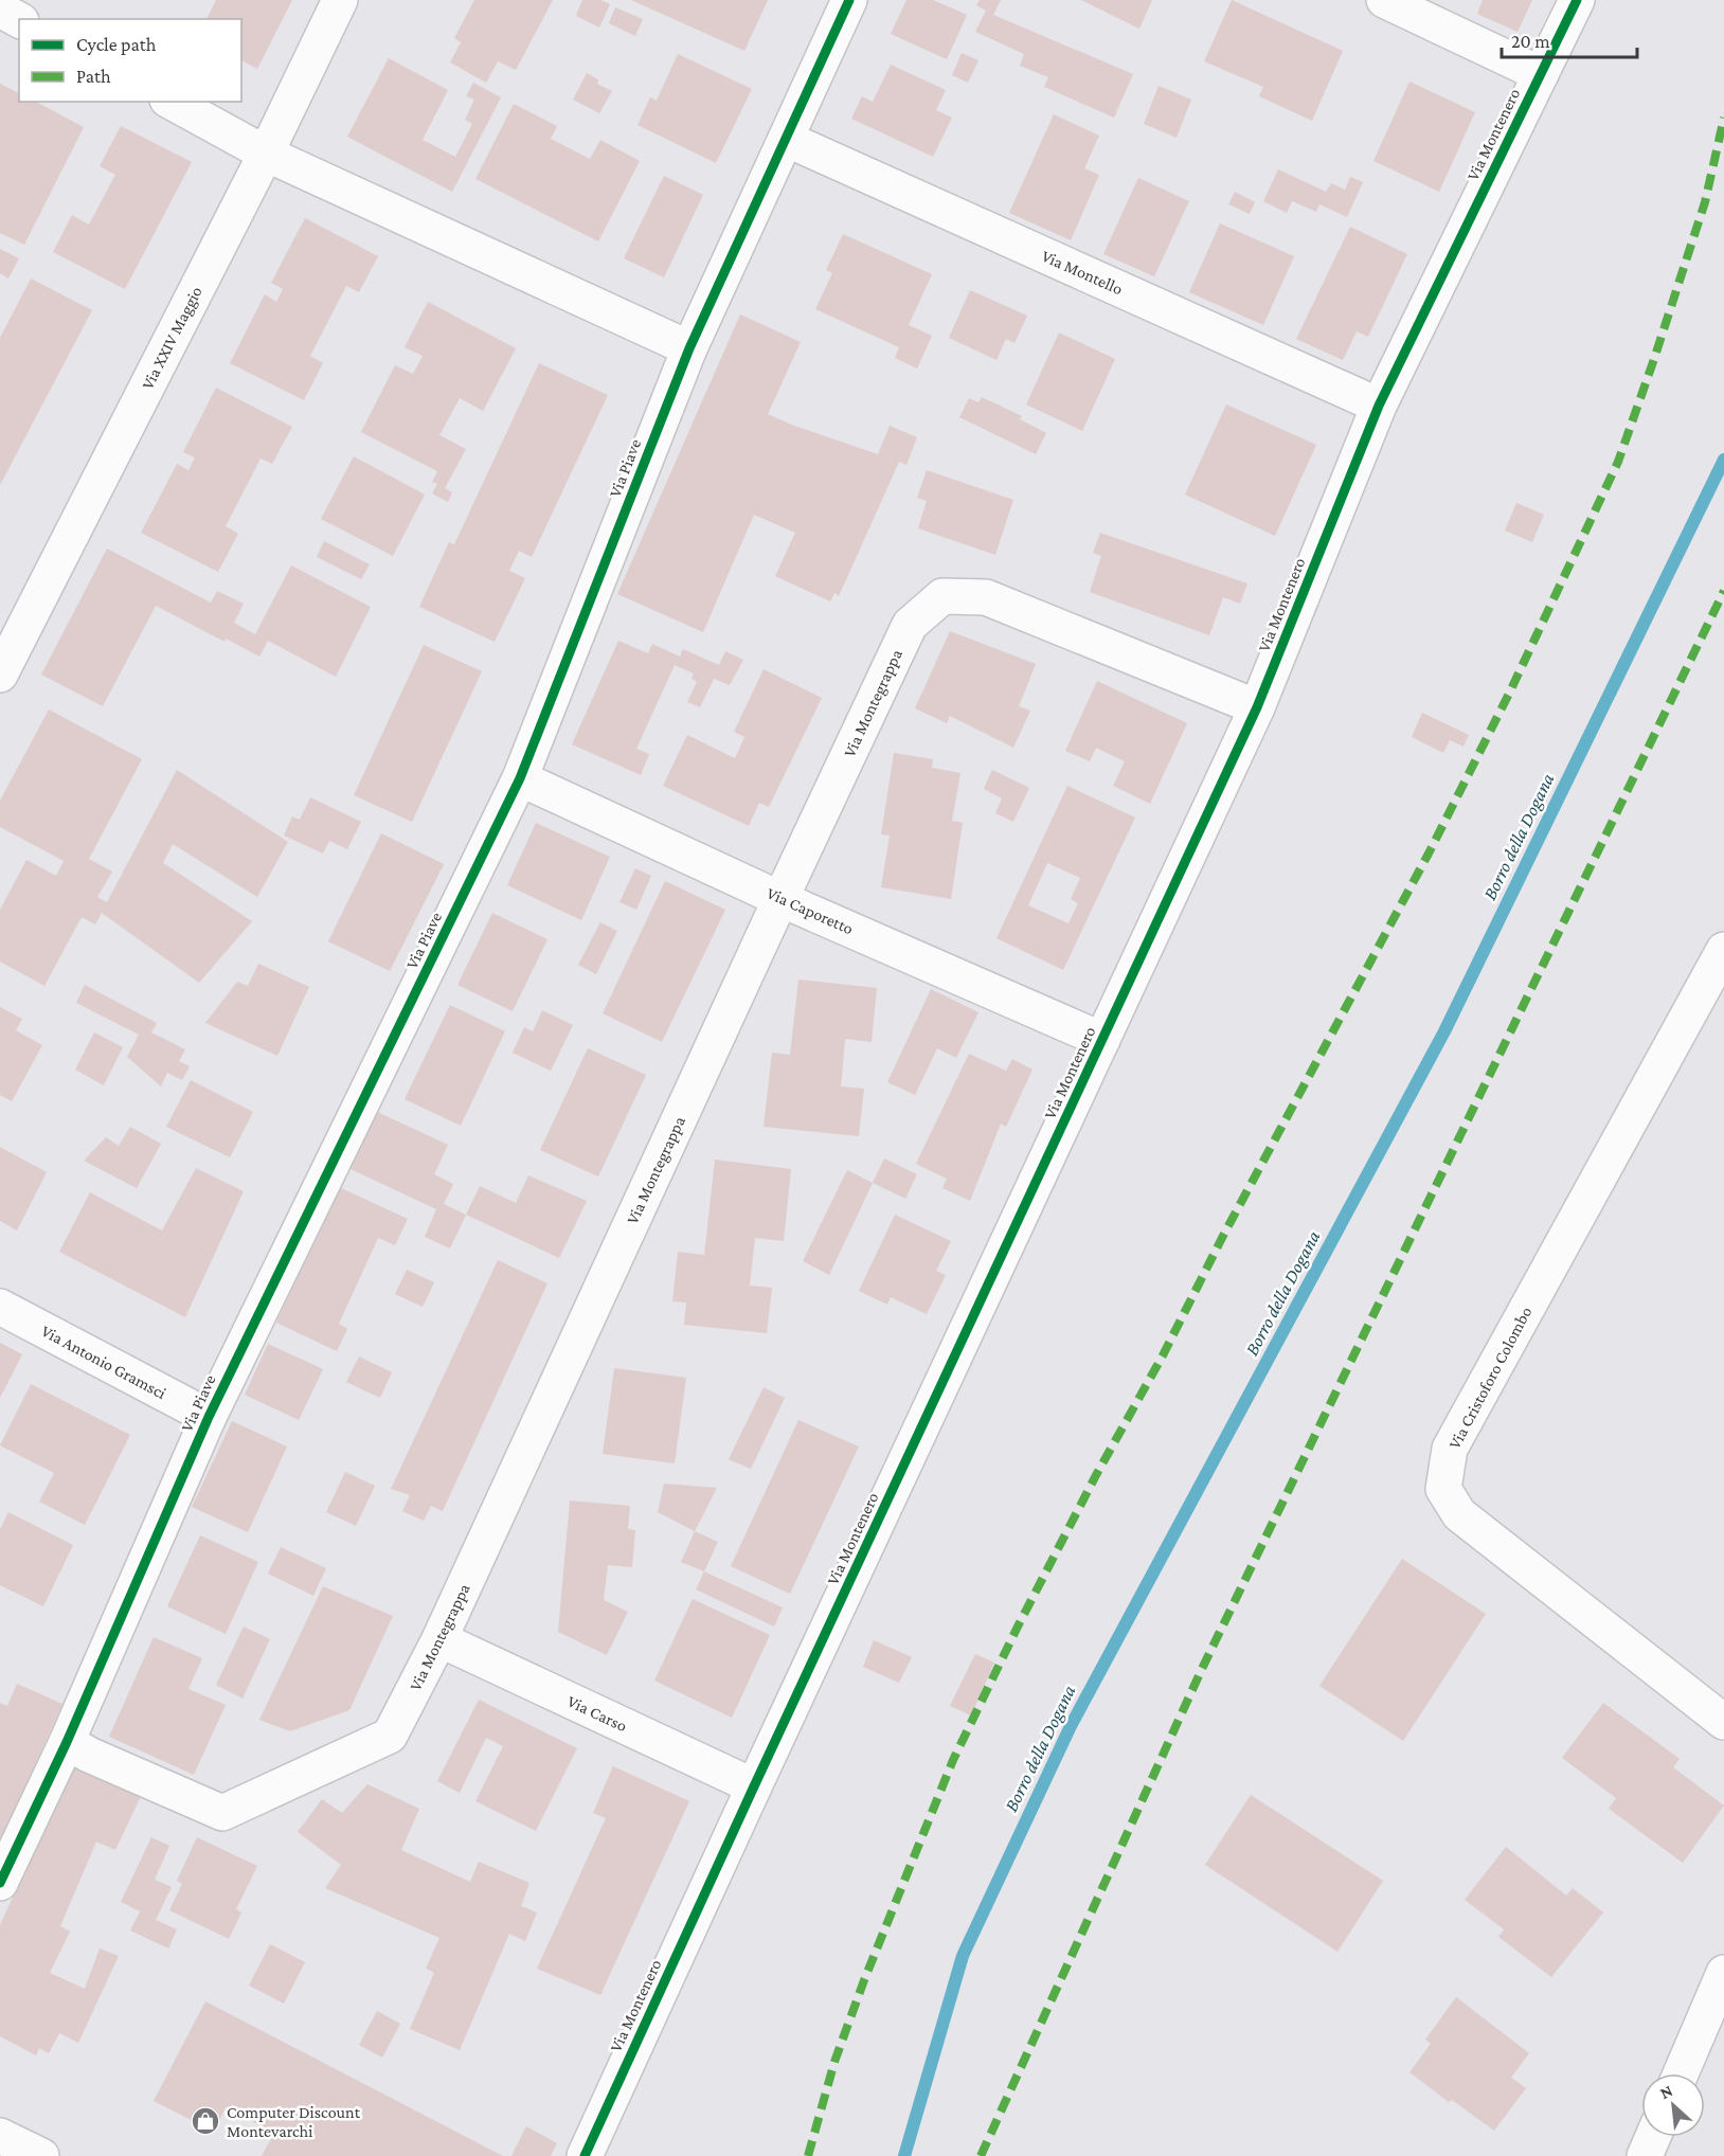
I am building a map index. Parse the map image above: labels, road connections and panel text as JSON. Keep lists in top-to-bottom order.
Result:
{
  "streets": {
    "street": [
      "Via Montenero",
      "Via Montello",
      "Via XXIV Maggio",
      "Via Piave",
      "Via Montegrappa",
      "Via Caporetto",
      "Via Antonio Gramsci",
      "Via Cristoforo Colombo",
      "Via Carso"
    ]
  },
  "crossings": [
    ["Via Montenero", "Via Montello"],
    ["Via Montenero", "Via Montegrappa"],
    ["Via Montenero", "Via Caporetto"],
    ["Via Montenero", "Via Carso"],
    ["Via Montello", "Via Piave"],
    ["Via Piave", "Via Montegrappa"],
    ["Via Piave", "Via Caporetto"],
    ["Via Piave", "Via Antonio Gramsci"],
    ["Via Montegrappa", "Via Caporetto"],
    ["Via Montegrappa", "Via Carso"]
  ],
  "water": ["Borro della Dogana"],
  "places": {
    "shop": ["Computer Discount Montevarchi"]
  },
  "legend": ["Cycle path", "Path"],
  "scale_bar": "20 m",
  "north": "top left"
}
